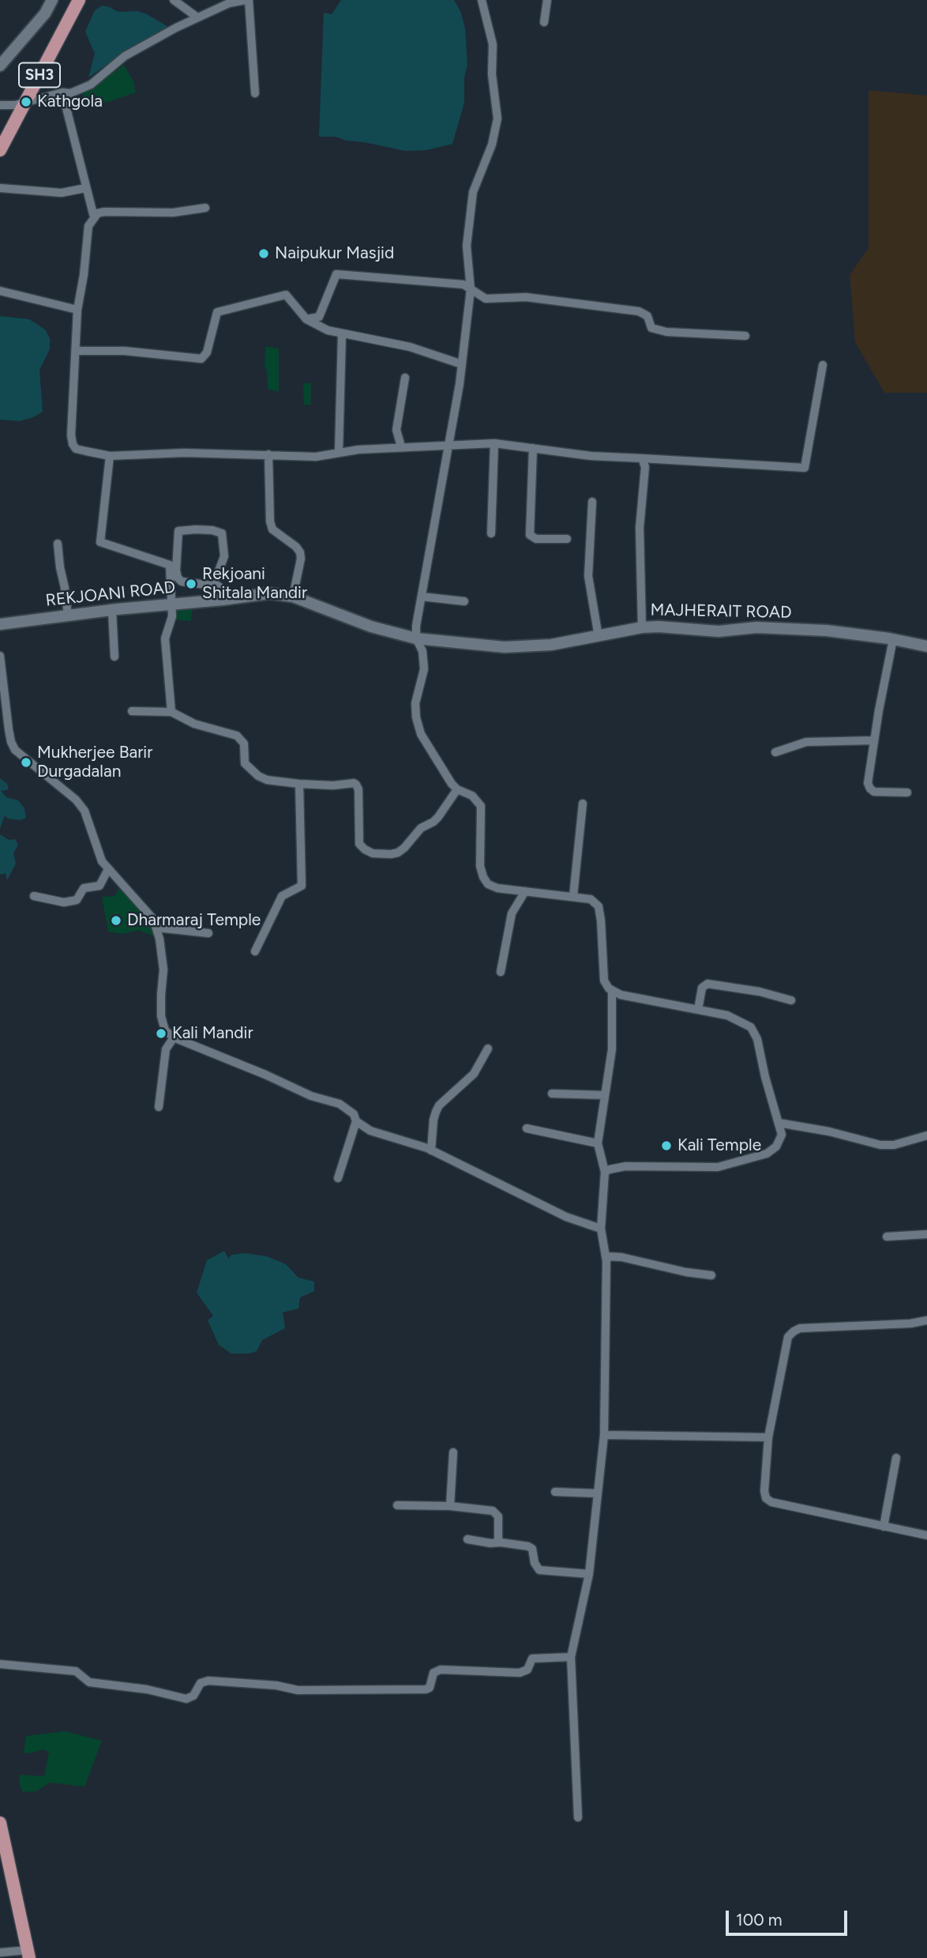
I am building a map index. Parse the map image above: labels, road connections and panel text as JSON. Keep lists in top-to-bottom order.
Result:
{
  "streets": {
    "main road": ["SH3"],
    "street": ["REKJOANI ROAD", "MAJHERAIT ROAD"]
  },
  "crossings": [
    ["REKJOANI ROAD", "MAJHERAIT ROAD"]
  ],
  "places": [
    "Kathgola",
    "Naipukur Masjid",
    "Rekjoani Shitala Mandir",
    "Mukherjee Barir Durgadalan",
    "Dharmaraj Temple",
    "Kali Mandir",
    "Kali Temple"
  ],
  "scale_bar": "100 m"
}
